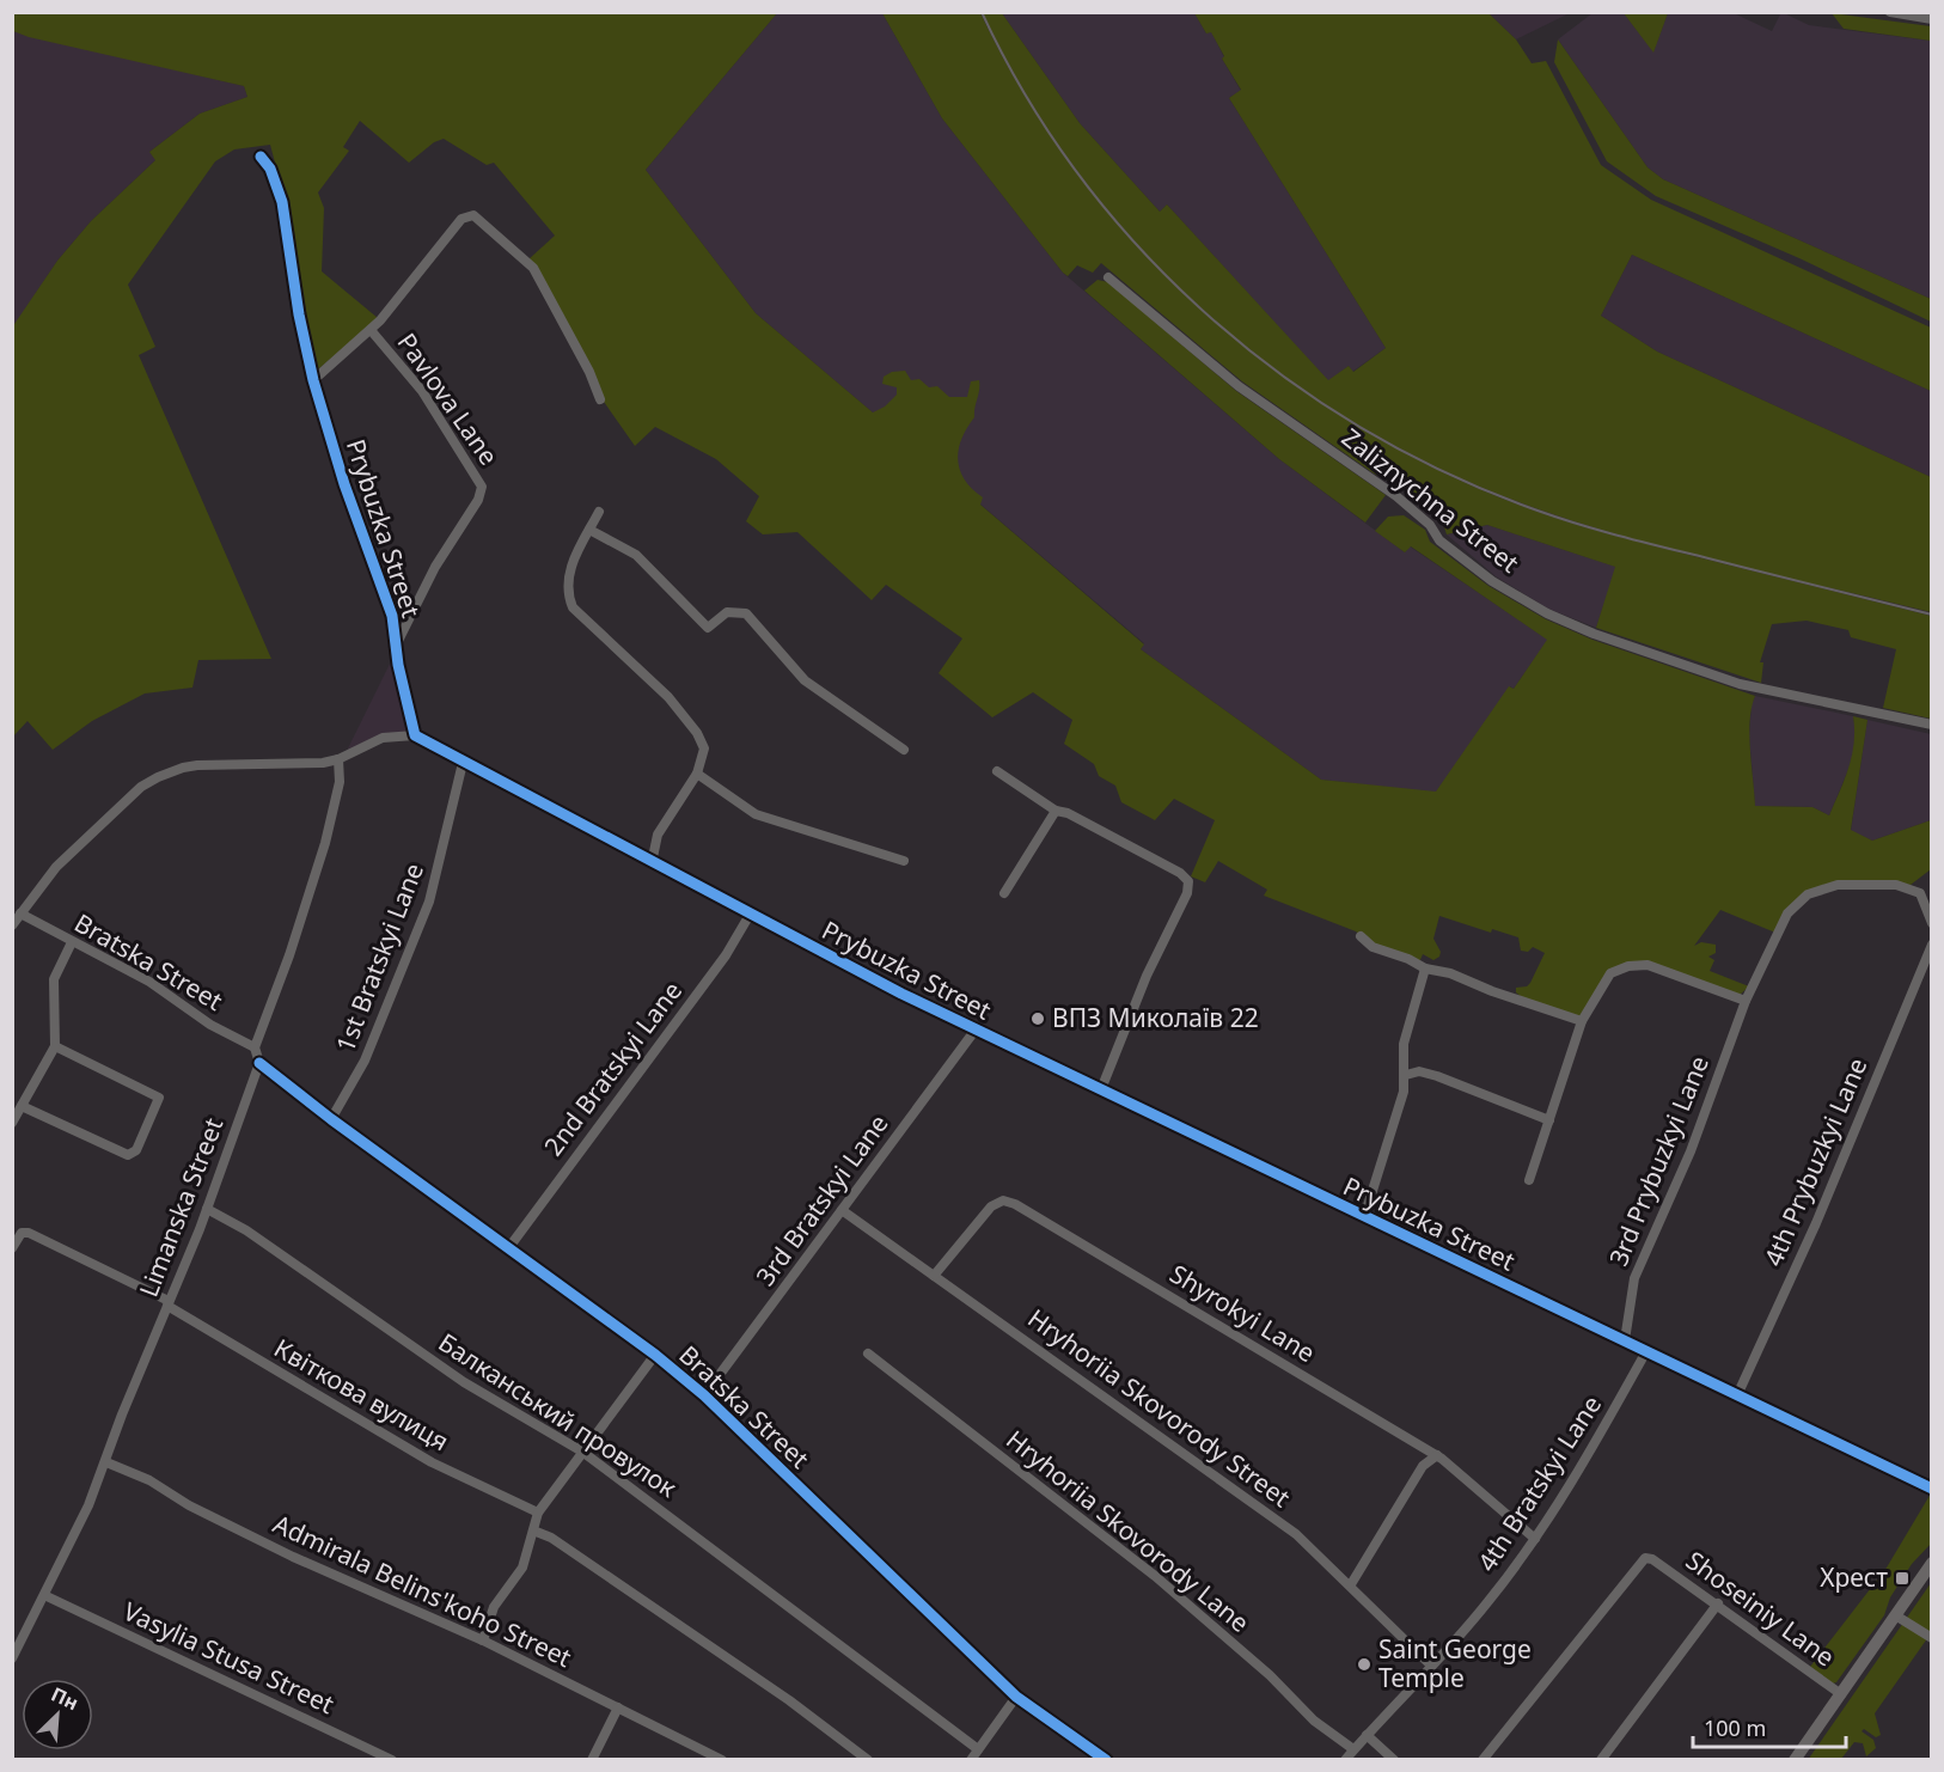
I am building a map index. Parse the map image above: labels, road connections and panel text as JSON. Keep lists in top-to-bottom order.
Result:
{
  "streets": {
    "street": [
      "Pavlova Lane",
      "Zaliznychna Street",
      "Prybuzka Street",
      "1st Bratskyi Lane",
      "Bratska Street",
      "2nd Bratskyi Lane",
      "3rd Prybuzkyi Lane",
      "4th Prybuzkyi Lane",
      "3rd Bratskyi Lane",
      "Limanska Street",
      "Shyrokyi Lane",
      "Квіткова вулиця",
      "Hryhoriia Skovorody Street",
      "Балканський провулок",
      "4th Bratskyi Lane",
      "Hryhoriia Skovorody Lane",
      "Admirala Belins'koho Street",
      "Shoseiniy Lane",
      "Vasylia Stusa Street"
    ]
  },
  "crossings": [
    ["Pavlova Lane", "Prybuzka Street"],
    ["Prybuzka Street", "1st Bratskyi Lane"],
    ["Prybuzka Street", "2nd Bratskyi Lane"],
    ["Prybuzka Street", "3rd Prybuzkyi Lane"],
    ["Prybuzka Street", "4th Prybuzkyi Lane"],
    ["Prybuzka Street", "3rd Bratskyi Lane"],
    ["Prybuzka Street", "4th Bratskyi Lane"],
    ["1st Bratskyi Lane", "Bratska Street"],
    ["Bratska Street", "2nd Bratskyi Lane"],
    ["Bratska Street", "3rd Bratskyi Lane"],
    ["Bratska Street", "Limanska Street"],
    ["3rd Bratskyi Lane", "Hryhoriia Skovorody Street"],
    ["Limanska Street", "Квіткова вулиця"],
    ["Limanska Street", "Балканський провулок"],
    ["Limanska Street", "Admirala Belins'koho Street"],
    ["Limanska Street", "Vasylia Stusa Street"],
    ["Shyrokyi Lane", "Hryhoriia Skovorody Street"],
    ["Shyrokyi Lane", "4th Bratskyi Lane"],
    ["Hryhoriia Skovorody Street", "4th Bratskyi Lane"],
    ["4th Bratskyi Lane", "Hryhoriia Skovorody Lane"]
  ],
  "places": {
    "other": ["ВПЗ Миколаїв 22", "Saint George Temple"],
    "transit": ["Хрест"]
  },
  "scale_bar": "100 m",
  "north": "top right"
}
